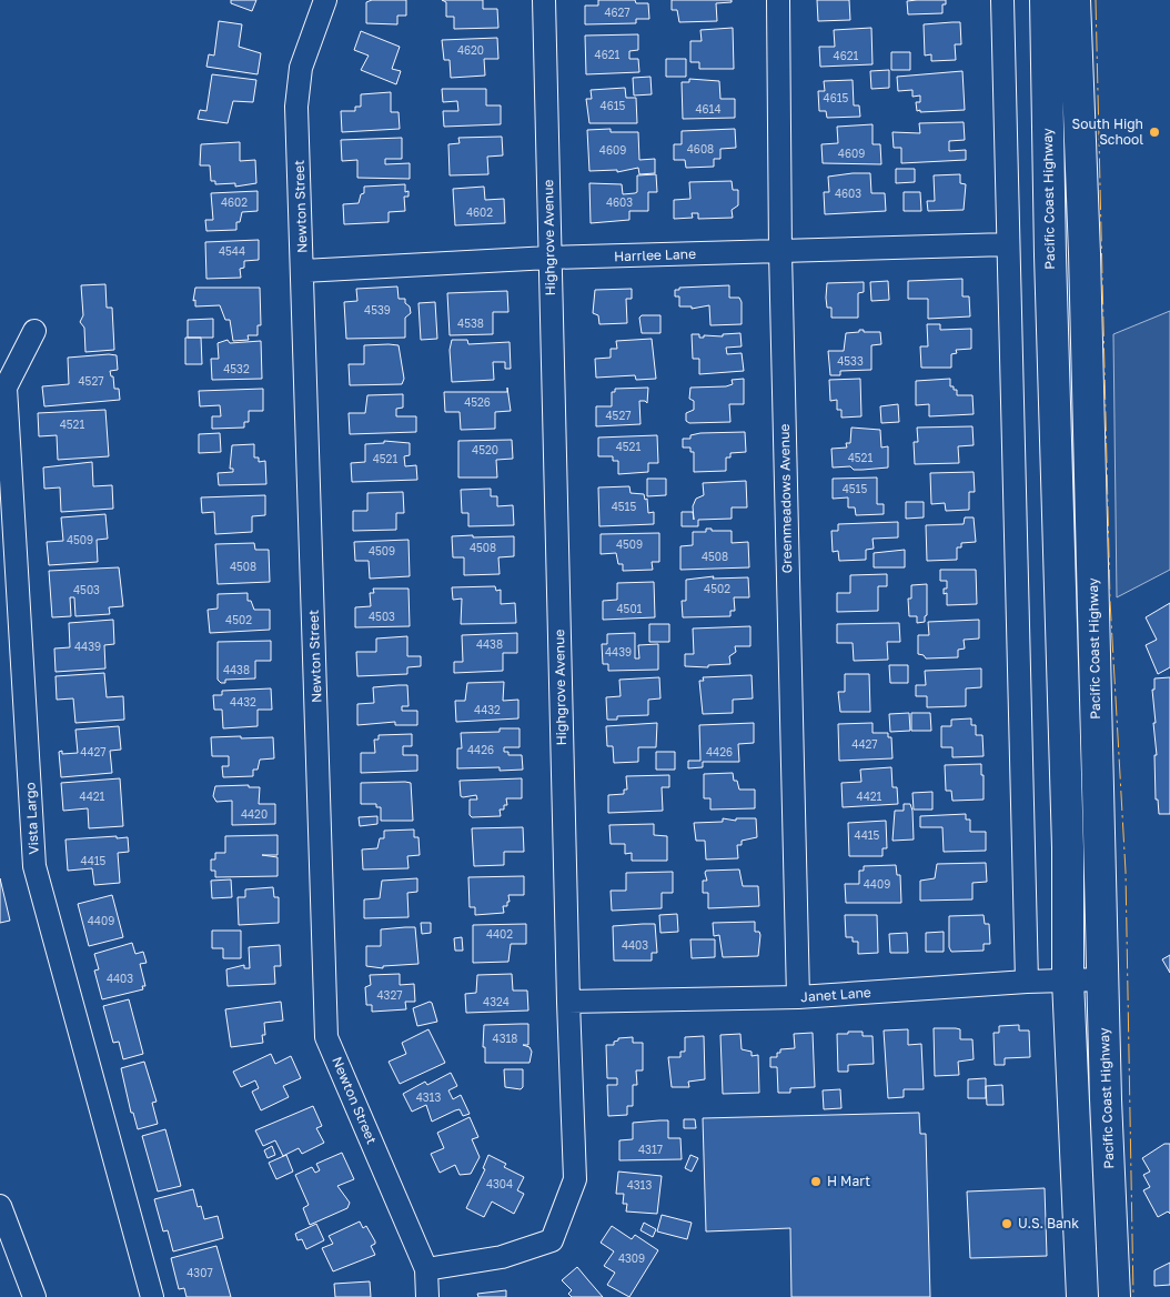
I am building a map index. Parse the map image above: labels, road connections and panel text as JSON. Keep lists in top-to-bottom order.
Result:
{
  "streets": {
    "highway": ["Pacific Coast Highway"],
    "street": [
      "Newton Street",
      "Highgrove Avenue",
      "Harrlee Lane",
      "Greenmeadows Avenue",
      "Vista Largo",
      "Janet Lane"
    ]
  },
  "crossings": [
    ["Pacific Coast Highway", "Janet Lane"],
    ["Newton Street", "Highgrove Avenue"],
    ["Newton Street", "Harrlee Lane"],
    ["Highgrove Avenue", "Harrlee Lane"],
    ["Highgrove Avenue", "Janet Lane"],
    ["Harrlee Lane", "Greenmeadows Avenue"],
    ["Greenmeadows Avenue", "Janet Lane"]
  ],
  "places": ["South High School", "H Mart", "U.S. Bank"],
  "house_numbers": [
    "4627",
    "4620",
    "4621",
    "4621",
    "4615",
    "4615",
    "4614",
    "4608",
    "4609",
    "4609",
    "4603",
    "4602",
    "4603",
    "4602",
    "4544",
    "4539",
    "4538",
    "4533",
    "4532",
    "4527",
    "4526",
    "4527",
    "4521",
    "4521",
    "4520",
    "4521",
    "4521",
    "4515",
    "4515",
    "4509",
    "4509",
    "4508",
    "4509",
    "4508",
    "4508",
    "4502",
    "4503",
    "4501",
    "4503",
    "4502",
    "4438",
    "4439",
    "4439",
    "4438",
    "4432",
    "4432",
    "4427",
    "4426",
    "4427",
    "4426",
    "4421",
    "4421",
    "4420",
    "4415",
    "4415",
    "4409",
    "4409",
    "4402",
    "4403",
    "4403",
    "4327",
    "4324",
    "4318",
    "4313",
    "4317",
    "4304",
    "4313",
    "4309",
    "4307"
  ]
}
